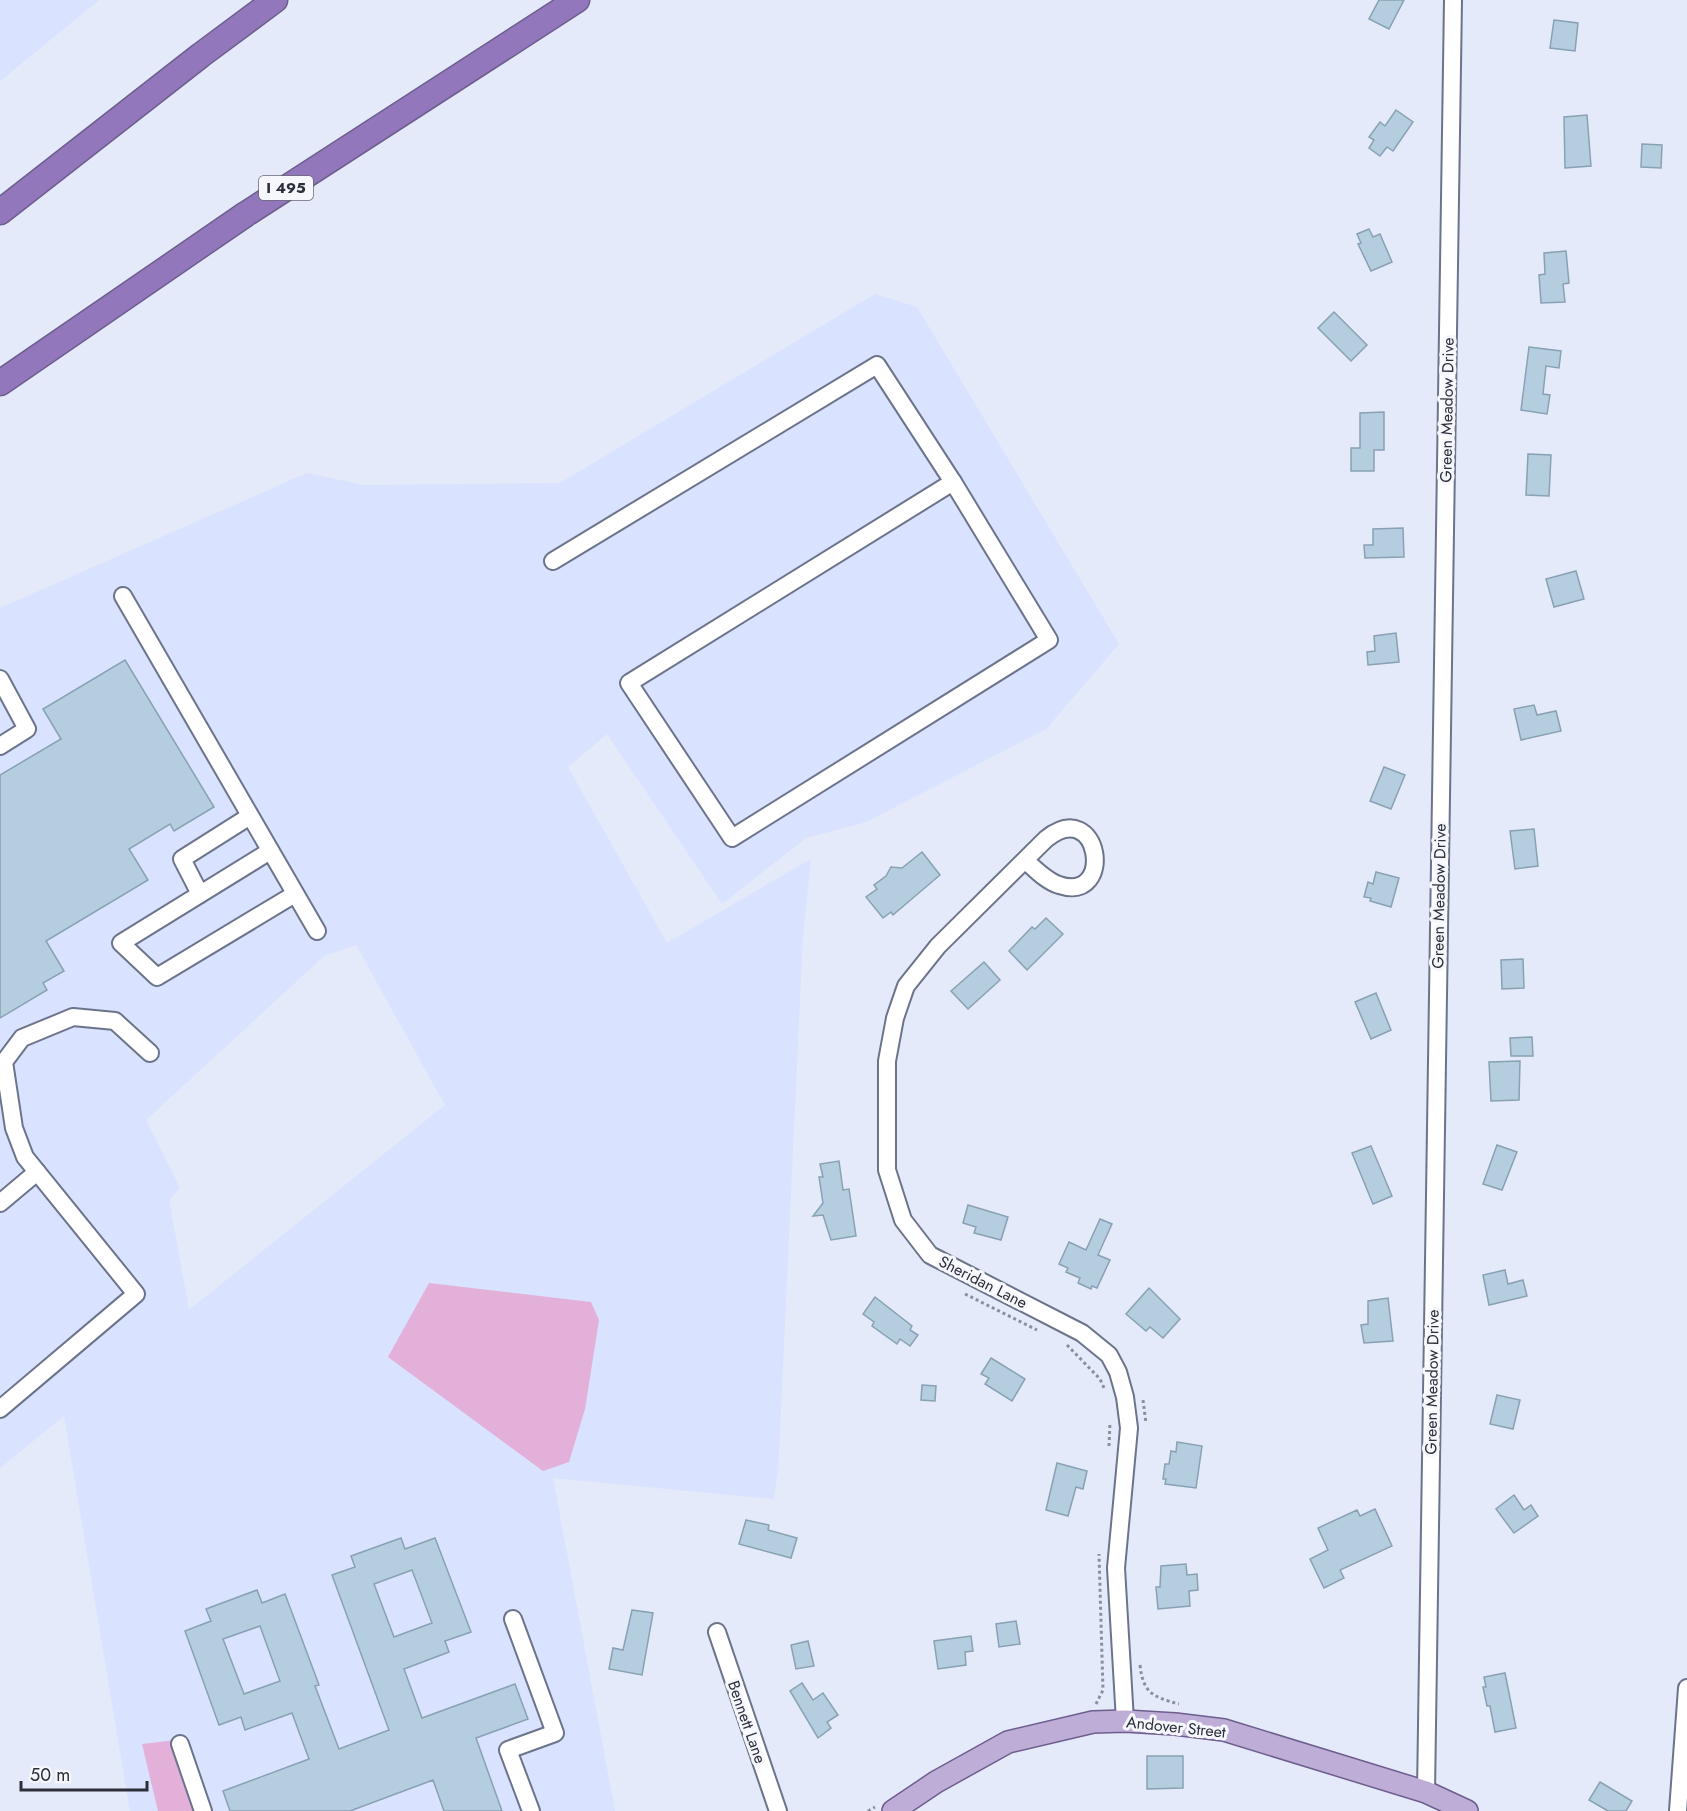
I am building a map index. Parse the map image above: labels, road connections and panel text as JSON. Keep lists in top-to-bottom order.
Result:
{
  "streets": {
    "highway": ["I 495"],
    "main road": ["Andover Street"],
    "street": ["Green Meadow Drive", "Sheridan Lane", "Bennett Lane"]
  },
  "crossings": [
    ["Green Meadow Drive", "Andover Street"],
    ["Sheridan Lane", "Andover Street"]
  ],
  "scale_bar": "50 m"
}
